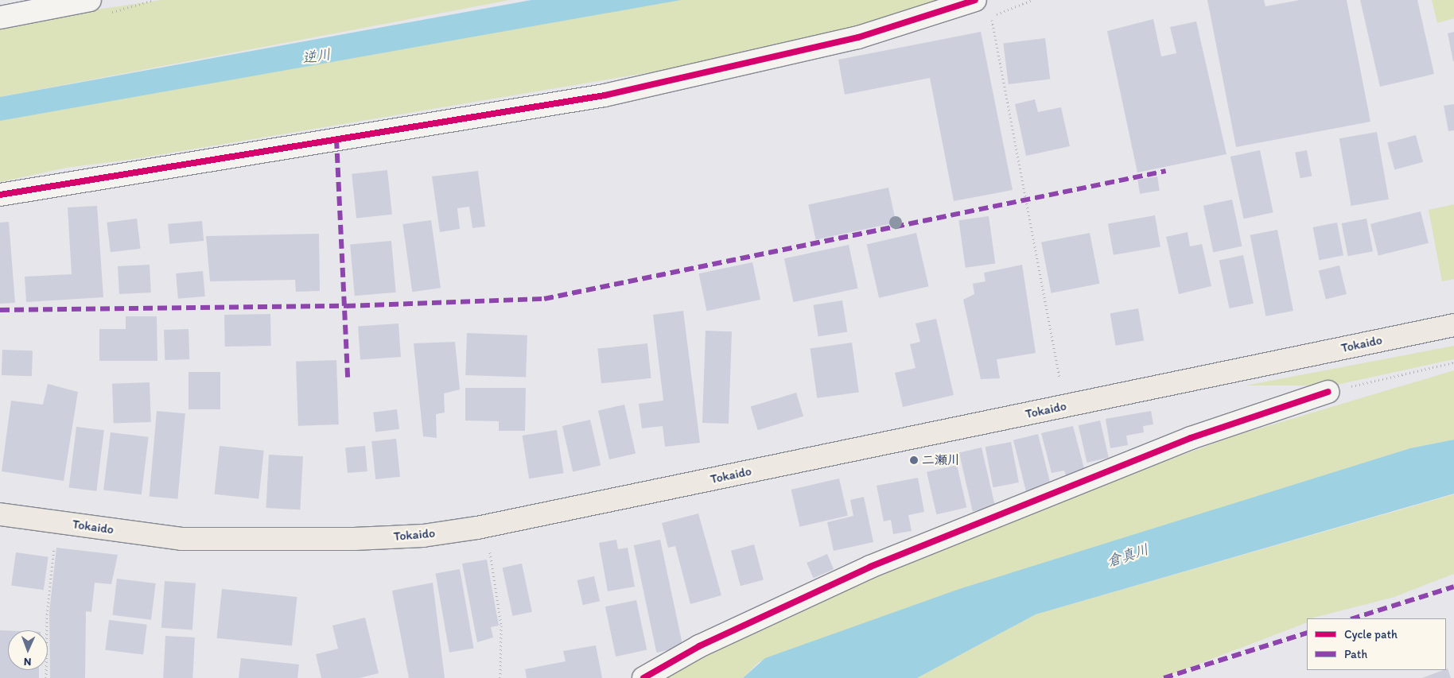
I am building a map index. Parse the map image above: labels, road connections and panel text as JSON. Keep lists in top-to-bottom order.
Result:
{
  "streets": {
    "main road": ["Tokaido"]
  },
  "water": ["逆川", "倉真川"],
  "places": ["二瀬川"],
  "legend": ["Cycle path", "Path"],
  "north": "bottom"
}
